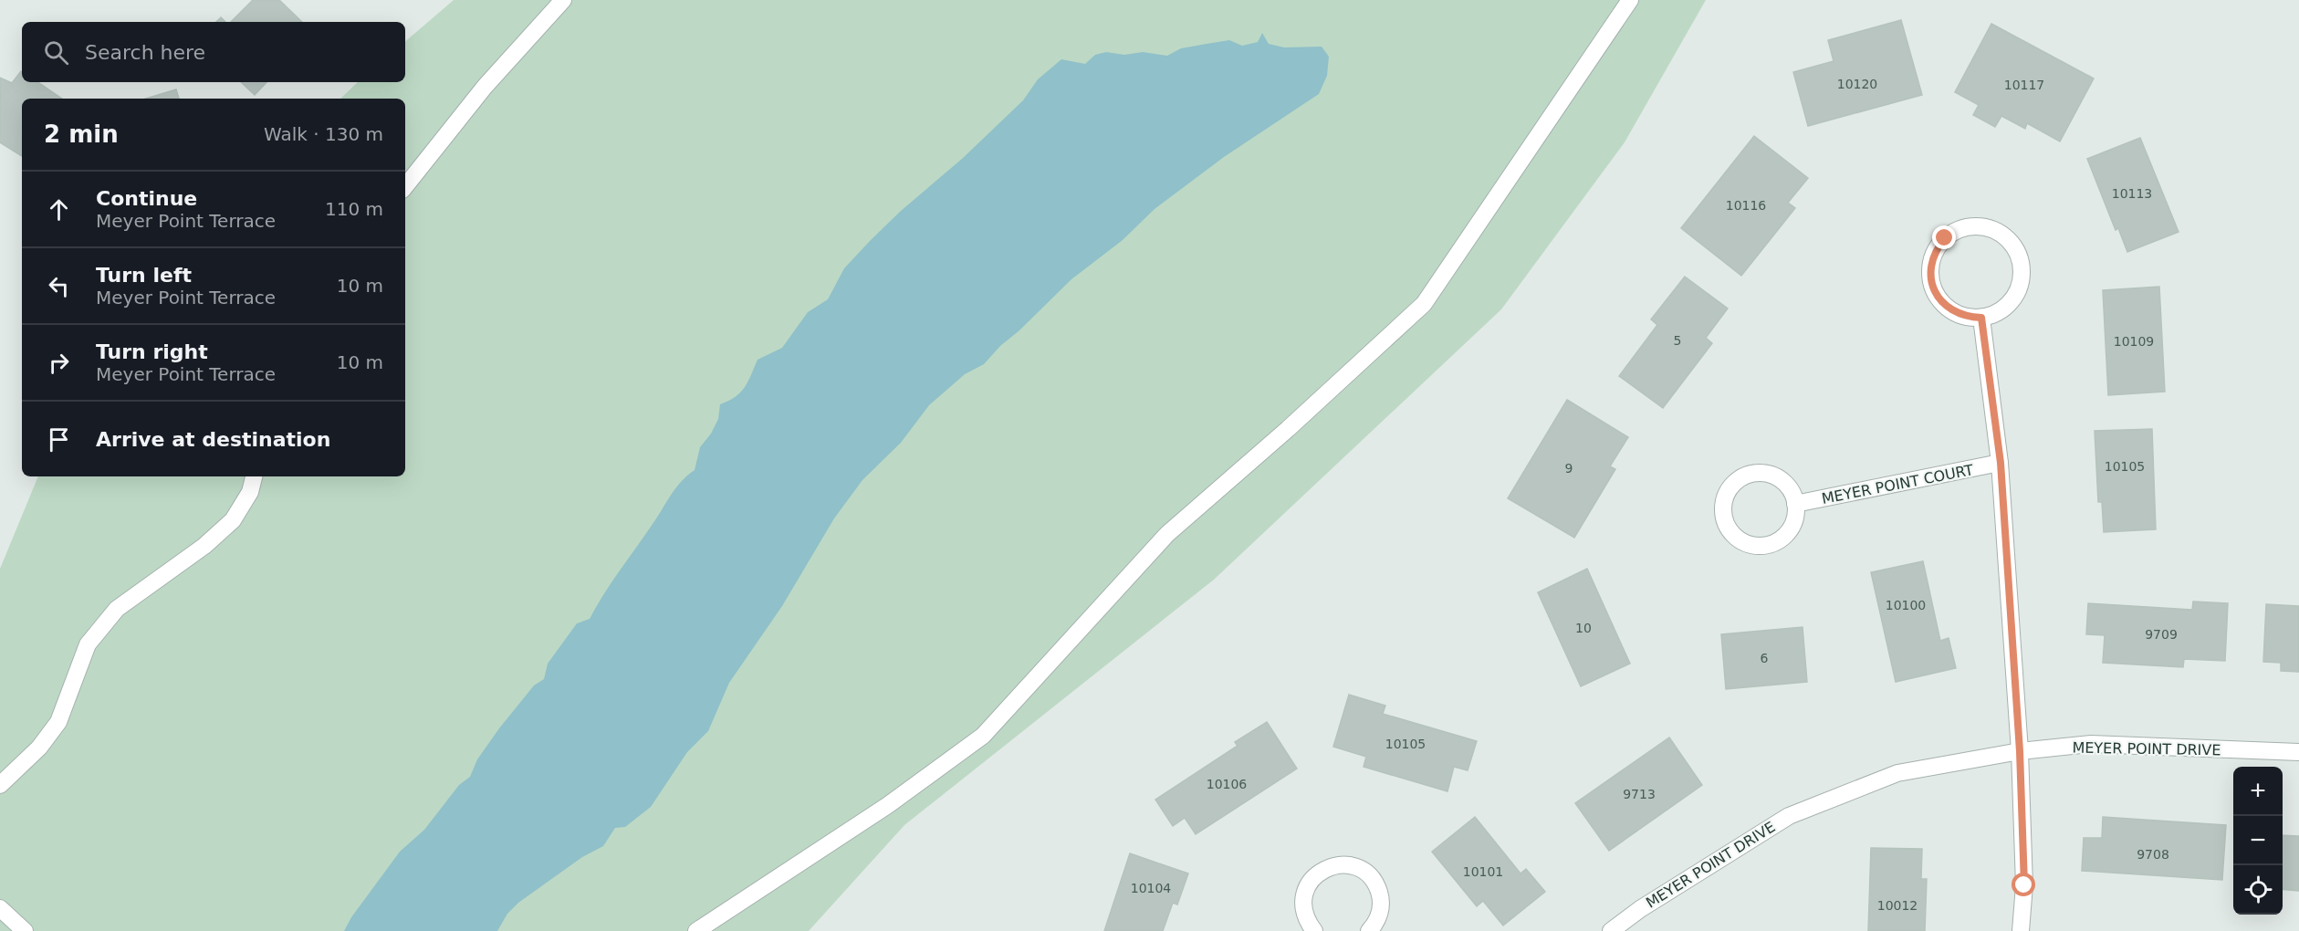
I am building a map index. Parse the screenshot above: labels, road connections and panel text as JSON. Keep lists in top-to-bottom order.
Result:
{
  "streets": {
    "street": ["MEYER POINT COURT", "MEYER POINT DRIVE"]
  },
  "house_numbers": [
    "10120",
    "10117",
    "10113",
    "10116",
    "5",
    "10109",
    "10105",
    "9",
    "10100",
    "10",
    "9709",
    "6",
    "10105",
    "10106",
    "9713",
    "9708",
    "10101",
    "10104",
    "10012"
  ],
  "page": {
    "search": "Search here",
    "heading": ["2 min", "Walk · 130 m"],
    "list": [
      ["Continue", "Meyer Point Terrace", "110 m"],
      ["Turn left", "Meyer Point Terrace", "10 m"],
      ["Turn right", "Meyer Point Terrace", "10 m"],
      "Arrive at destination"
    ],
    "map_buttons": ["+", "−"]
  }
}
